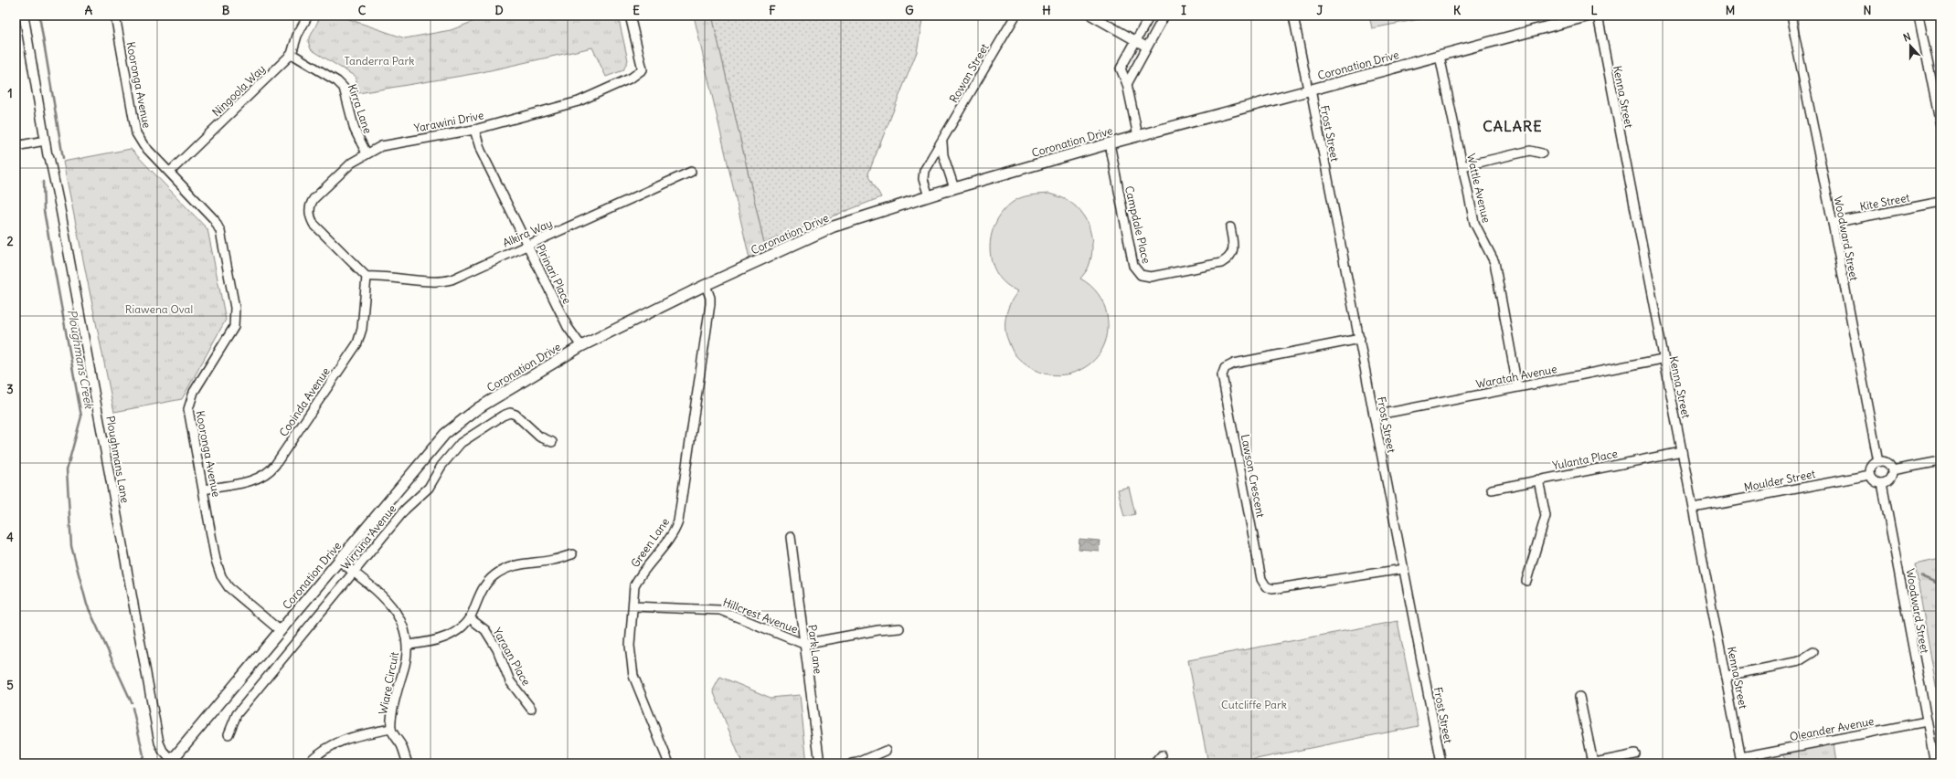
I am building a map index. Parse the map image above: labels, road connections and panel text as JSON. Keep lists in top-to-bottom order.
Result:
{
  "streets": {
    "main road": ["Coronation Drive"],
    "street": [
      "Rowan Street",
      "Kooronga Avenue",
      "Ningoola Way",
      "Kenna Street",
      "Kirra Lane",
      "Yarawini Drive",
      "Frost Street",
      "Wattle Avenue",
      "Kite Street",
      "Campdale Place",
      "Alkira Way",
      "Woodward Street",
      "Pirinari Place",
      "Waratah Avenue",
      "Cooinda Avenue",
      "Ploughmans Lane",
      "Yulanta Place",
      "Lawson Crescent",
      "Moulder Street",
      "Wirruna Avenue",
      "Green Lane",
      "Hillcrest Avenue",
      "Park Lane",
      "Yaraan Place",
      "Wiare Circuit",
      "Oleander Avenue"
    ]
  },
  "crossings": [
    ["Coronation Drive", "Rowan Street"],
    ["Coronation Drive", "Kooronga Avenue"],
    ["Coronation Drive", "Frost Street"],
    ["Coronation Drive", "Wattle Avenue"],
    ["Coronation Drive", "Campdale Place"],
    ["Coronation Drive", "Pirinari Place"],
    ["Coronation Drive", "Ploughmans Lane"],
    ["Coronation Drive", "Green Lane"],
    ["Coronation Drive", "Wiare Circuit"],
    ["Kooronga Avenue", "Ningoola Way"],
    ["Kooronga Avenue", "Cooinda Avenue"],
    ["Ningoola Way", "Kirra Lane"],
    ["Kenna Street", "Waratah Avenue"],
    ["Kenna Street", "Yulanta Place"],
    ["Kenna Street", "Moulder Street"],
    ["Kenna Street", "Oleander Avenue"],
    ["Kirra Lane", "Yarawini Drive"],
    ["Yarawini Drive", "Alkira Way"],
    ["Yarawini Drive", "Pirinari Place"],
    ["Yarawini Drive", "Cooinda Avenue"],
    ["Frost Street", "Waratah Avenue"],
    ["Frost Street", "Lawson Crescent"],
    ["Wattle Avenue", "Waratah Avenue"],
    ["Kite Street", "Woodward Street"],
    ["Alkira Way", "Pirinari Place"],
    ["Alkira Way", "Cooinda Avenue"],
    ["Woodward Street", "Moulder Street"],
    ["Woodward Street", "Oleander Avenue"],
    ["Wirruna Avenue", "Wiare Circuit"],
    ["Green Lane", "Hillcrest Avenue"],
    ["Hillcrest Avenue", "Park Lane"]
  ],
  "districts": ["CALARE"],
  "water": ["Ploughmans Creek"],
  "parks": ["Tanderra Park", "Riawena Oval", "Cutcliffe Park"],
  "north": "top",
  "grid": {
    "columns": [
      "A",
      "B",
      "C",
      "D",
      "E",
      "F",
      "G",
      "H",
      "I",
      "J",
      "K",
      "L",
      "M",
      "N"
    ],
    "rows": [
      "1",
      "2",
      "3",
      "4",
      "5"
    ]
  }
}
